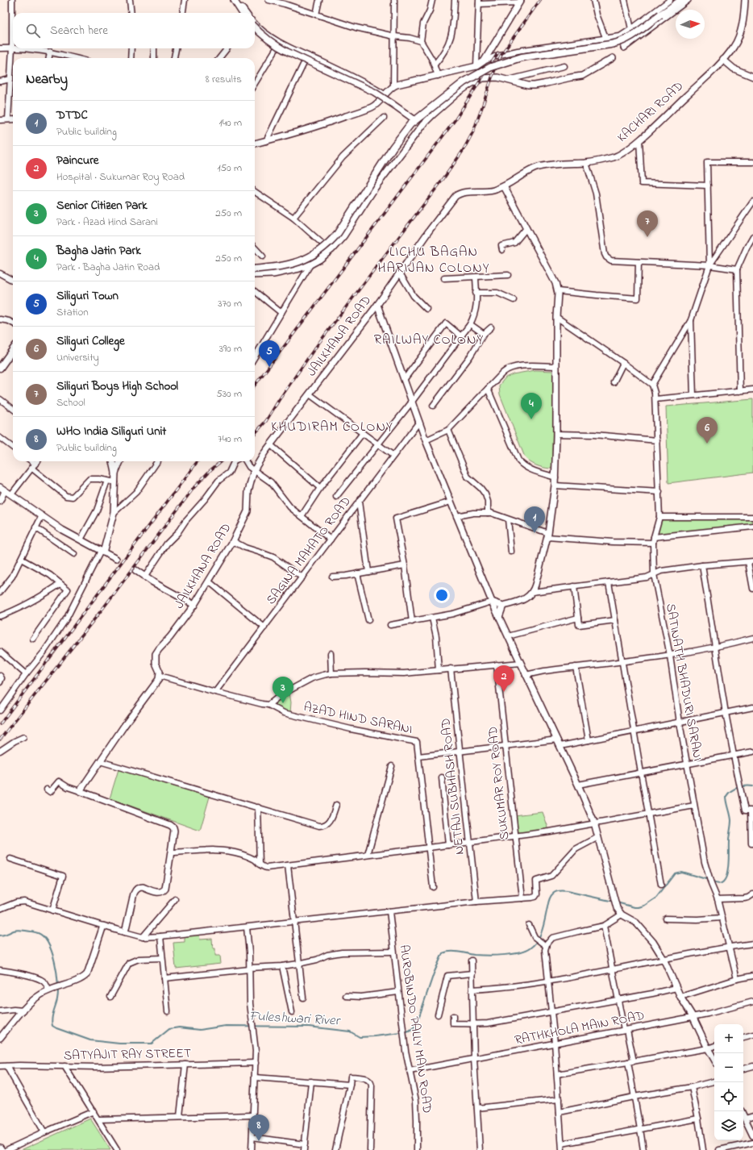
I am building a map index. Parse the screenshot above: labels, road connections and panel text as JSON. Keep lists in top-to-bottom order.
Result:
{
  "streets": {
    "street": [
      "KACHARI ROAD",
      "JAILKHANA ROAD",
      "SAGINA MAHATO ROAD",
      "SATINATH BHADURI SARANI",
      "AZAD HIND SARANI",
      "SUKUMAR ROY ROAD",
      "NETAJI SUBHASH ROAD",
      "RATHKHOLA MAIN ROAD",
      "AUROBINDO PALLY MAIN ROAD",
      "SATYAJIT RAY STREET"
    ]
  },
  "crossings": [
    ["KACHARI ROAD", "JAILKHANA ROAD"],
    ["RATHKHOLA MAIN ROAD", "AUROBINDO PALLY MAIN ROAD"]
  ],
  "districts": ["LICHU BAGAN HARIJAN COLONY", "RAILWAY COLONY", "KHUDIRAM COLONY"],
  "water": ["Fuleshwari River"],
  "north": "right",
  "page": {
    "search": "Search here",
    "heading": ["Nearby", "8 results"],
    "list": [
      {
        "mark": "1",
        "name": "DTDC",
        "note": "Public building",
        "value": "140 m"
      },
      {
        "mark": "2",
        "name": "Paincure",
        "note": "Hospital · Sukumar Roy Road",
        "value": "150 m"
      },
      {
        "mark": "3",
        "name": "Senior Citizen Park",
        "note": "Park · Azad Hind Sarani",
        "value": "250 m"
      },
      {
        "mark": "4",
        "name": "Bagha Jatin Park",
        "note": "Park · Bagha Jatin Road",
        "value": "250 m"
      },
      {
        "mark": "5",
        "name": "Siliguri Town",
        "note": "Station",
        "value": "370 m"
      },
      {
        "mark": "6",
        "name": "Siliguri College",
        "note": "University",
        "value": "390 m"
      },
      {
        "mark": "7",
        "name": "Siliguri Boys High School",
        "note": "School",
        "value": "530 m"
      },
      {
        "mark": "8",
        "name": "WHO India Siliguri Unit",
        "note": "Public building",
        "value": "740 m"
      }
    ],
    "pins": [
      "7",
      "5",
      "4",
      "6",
      "1",
      "2",
      "3",
      "8"
    ],
    "map_buttons": ["+", "−"]
  }
}
